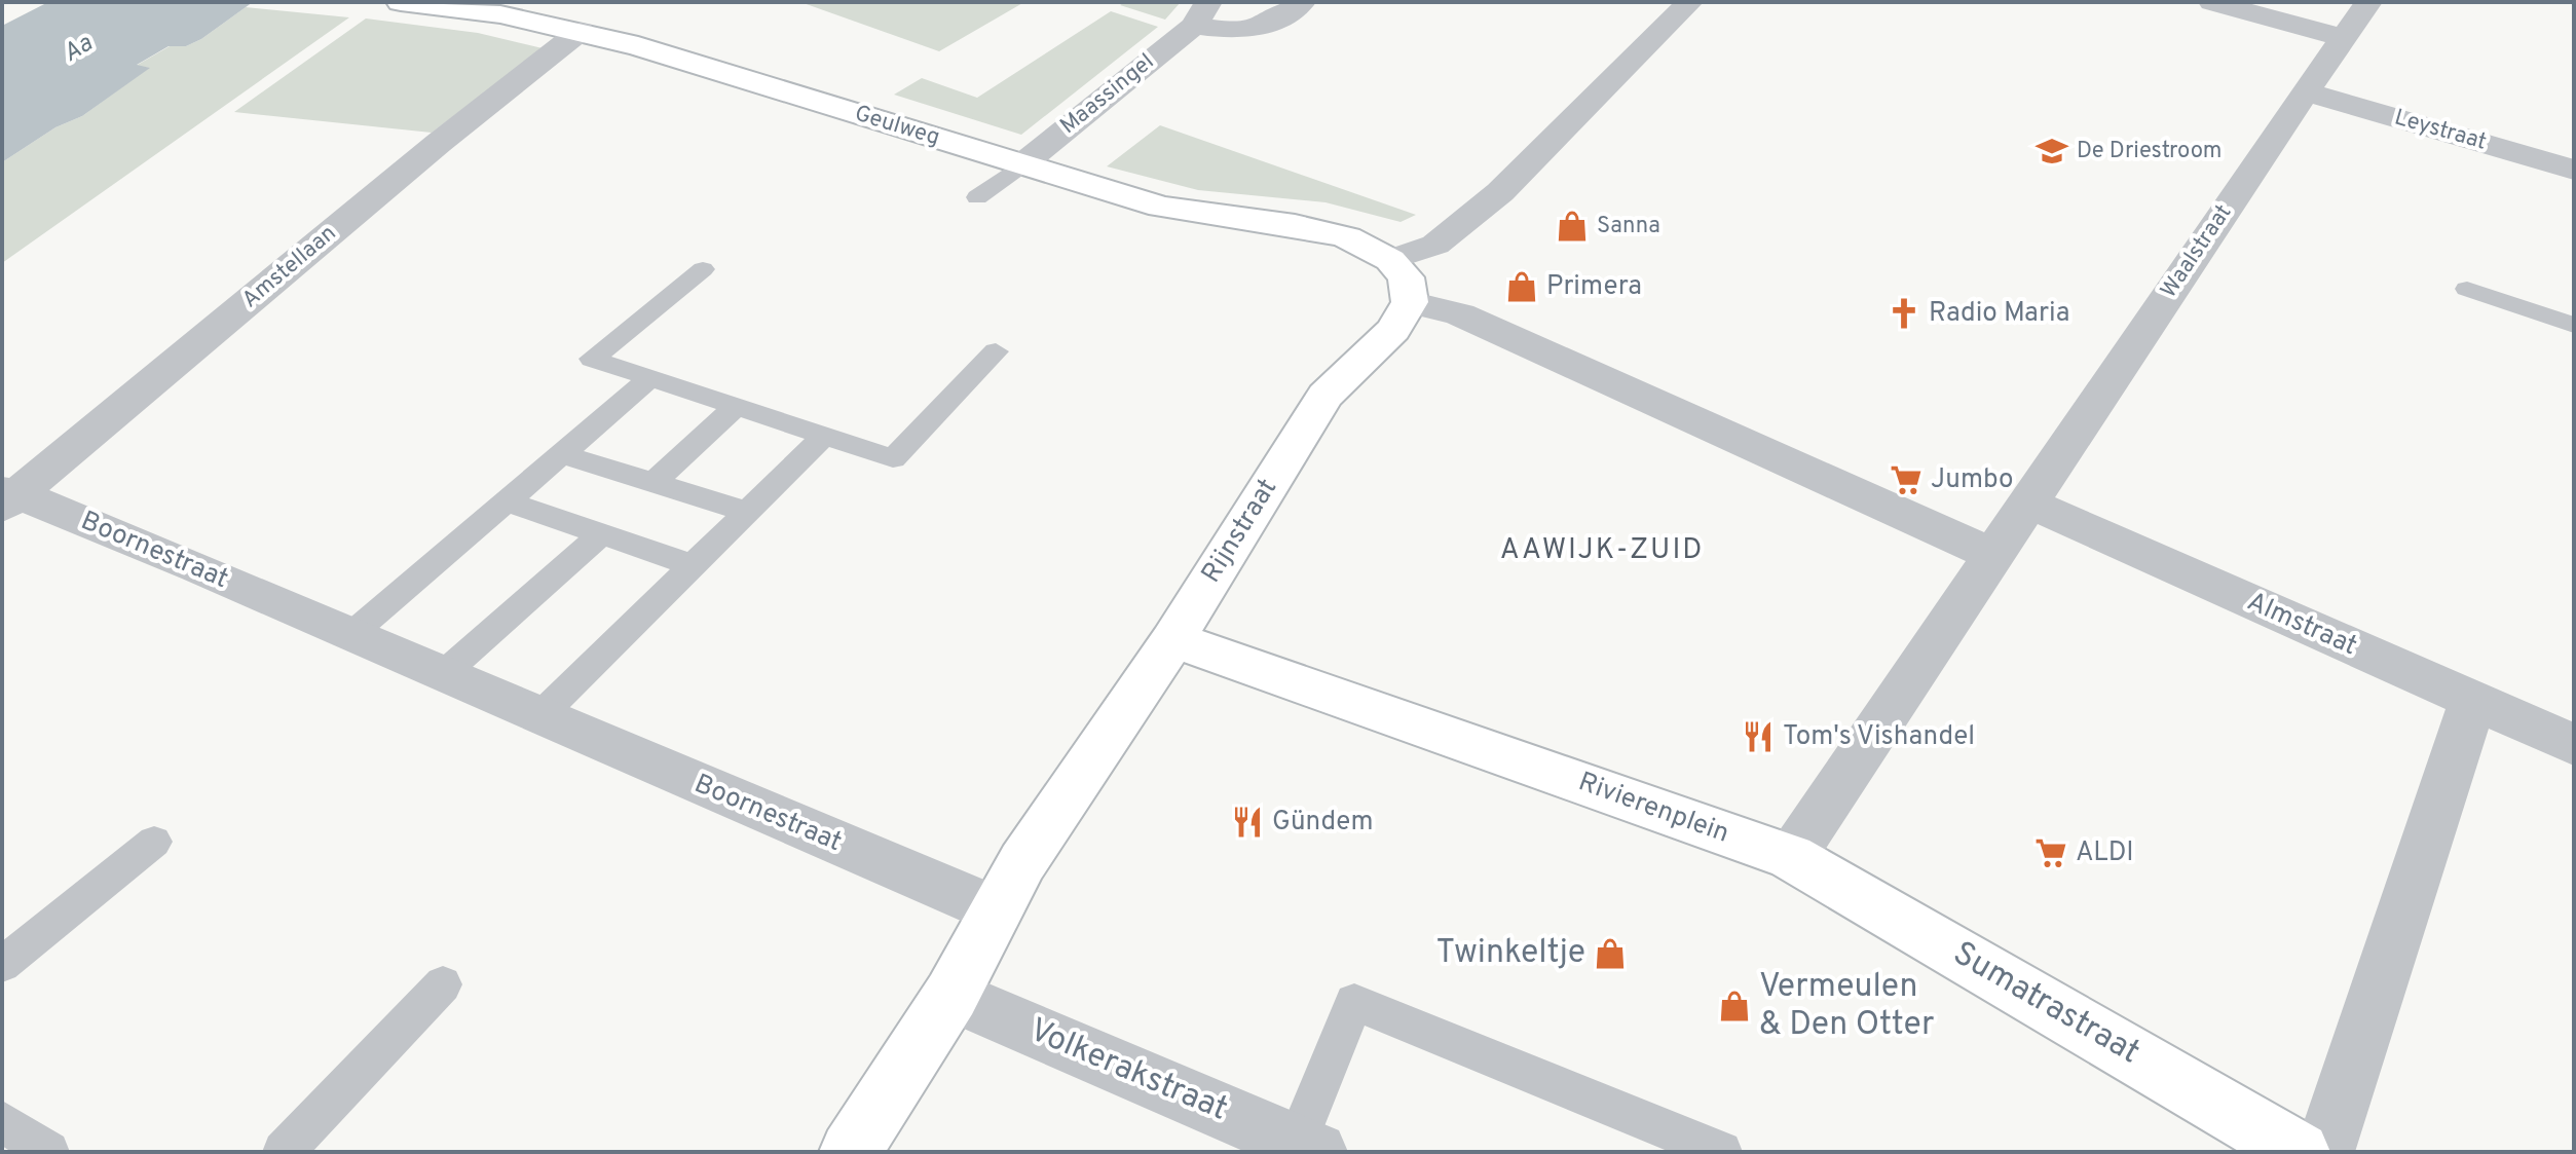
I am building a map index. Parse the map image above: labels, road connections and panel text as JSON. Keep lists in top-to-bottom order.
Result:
{
  "streets": {
    "street": [
      "Maassingel",
      "Geulweg",
      "Leystraat",
      "Waalstraat",
      "Amstellaan",
      "Rijnstraat",
      "Boornestraat",
      "Almstraat",
      "Rivierenplein",
      "Sumatrastraat",
      "Volkerakstraat"
    ]
  },
  "crossings": [
    ["Maassingel", "Geulweg"],
    ["Geulweg", "Amstellaan"],
    ["Leystraat", "Waalstraat"],
    ["Waalstraat", "Almstraat"],
    ["Amstellaan", "Boornestraat"],
    ["Rijnstraat", "Boornestraat"],
    ["Rijnstraat", "Rivierenplein"],
    ["Rijnstraat", "Volkerakstraat"],
    ["Rivierenplein", "Sumatrastraat"]
  ],
  "districts": ["AAWIJK-ZUID"],
  "water": ["Aa"],
  "places": {
    "school or university": ["De Driestroom"],
    "shop": [
      "Sanna",
      "Primera",
      "Twinkeltje",
      "Vermeulen & Den Otter"
    ],
    "church": ["Radio Maria"],
    "supermarket": ["Jumbo", "ALDI"],
    "restaurant": ["Tom's Vishandel", "Gündem"]
  }
}
